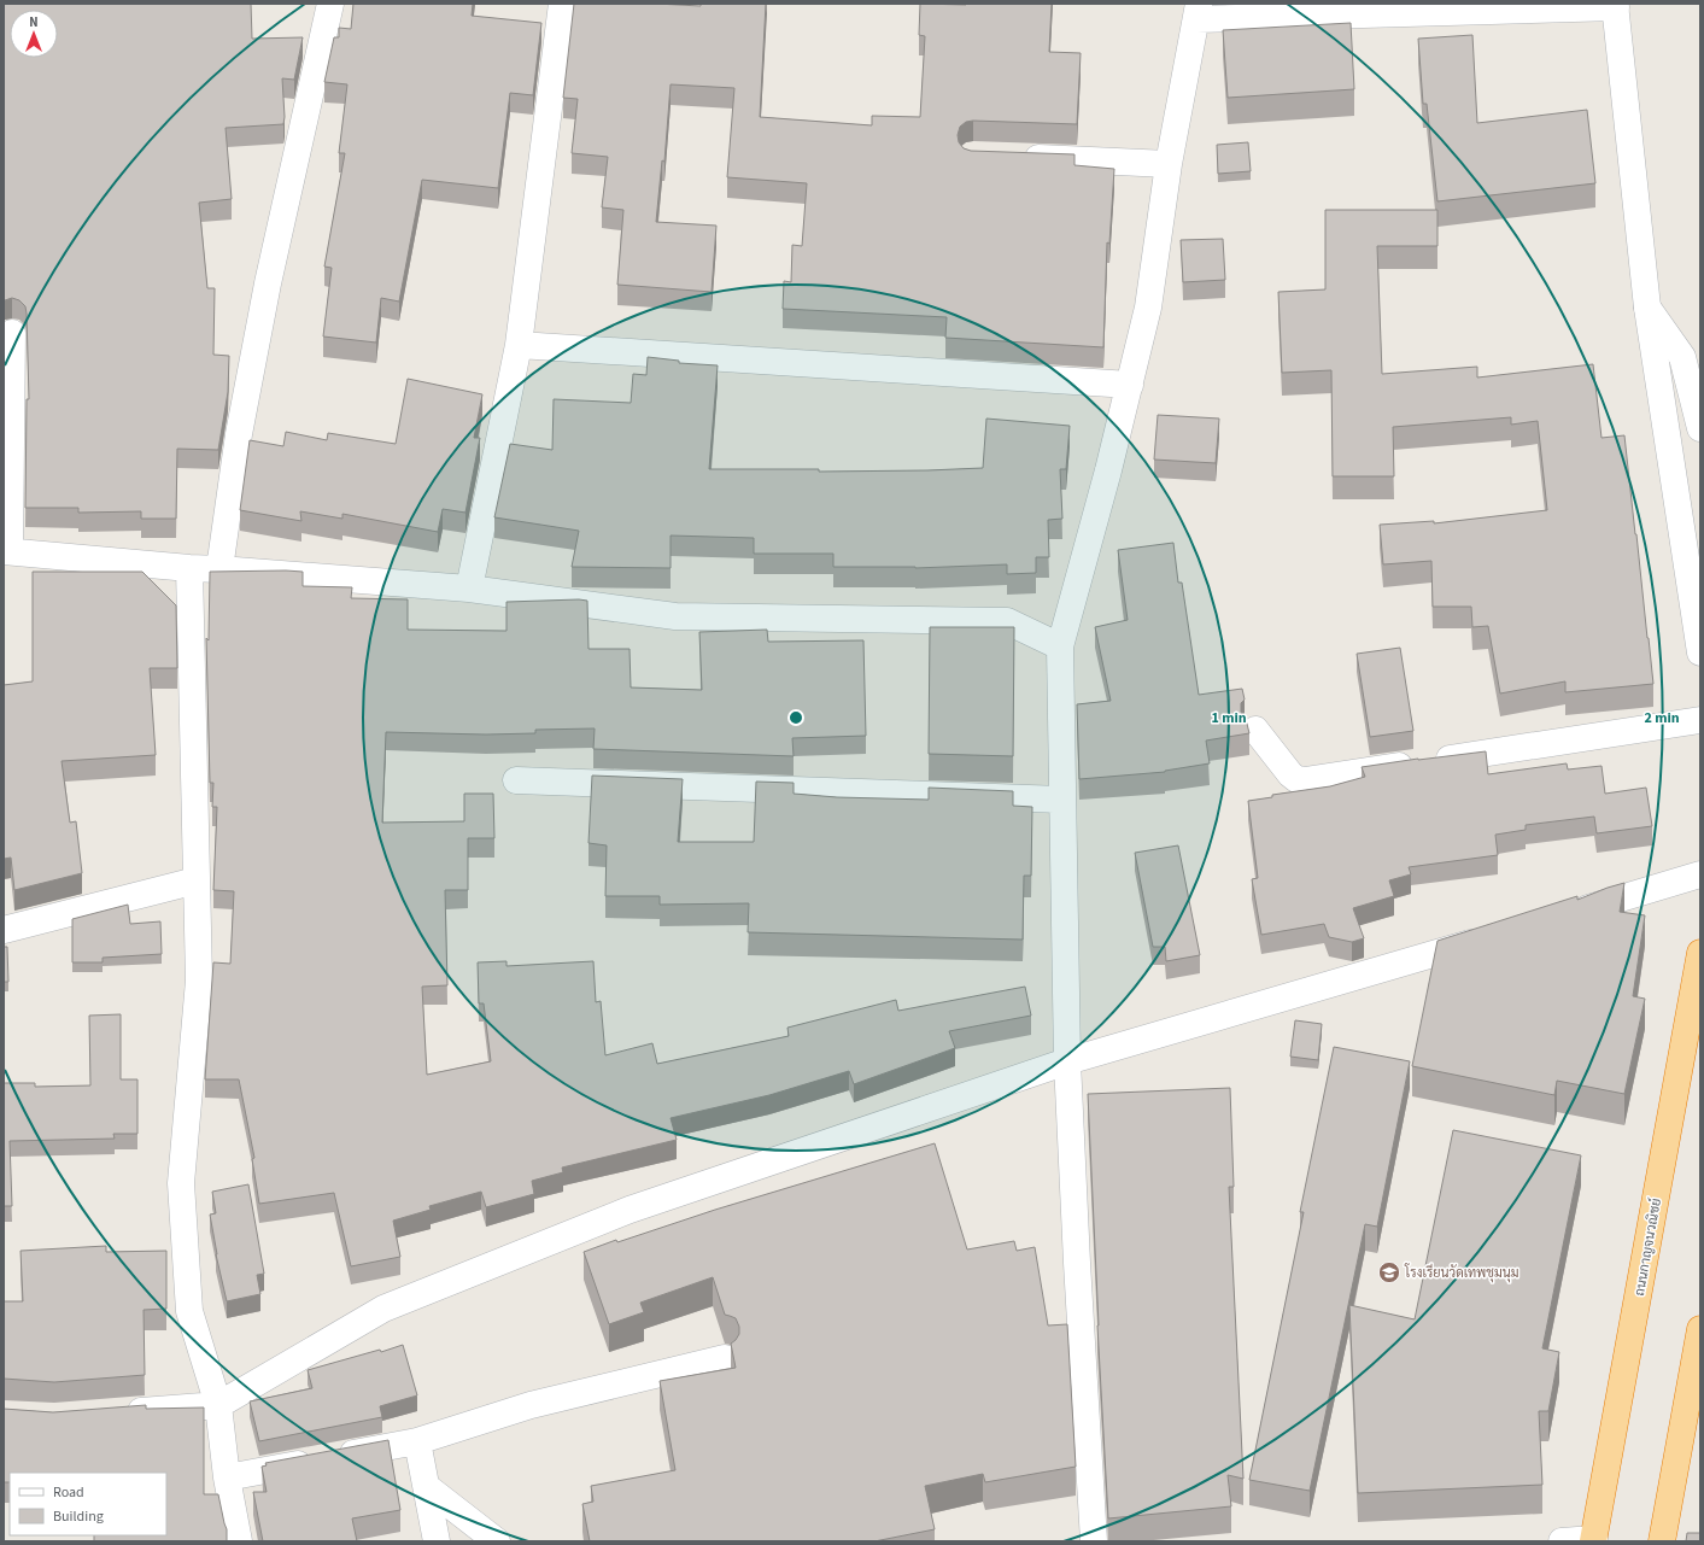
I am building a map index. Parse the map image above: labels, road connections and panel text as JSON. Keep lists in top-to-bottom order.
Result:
{
  "streets": {
    "highway": ["ถนนกาญจนวณิชย์"]
  },
  "places": {
    "school or university": ["โรงเรียนวัดเทพชุมนุม"]
  },
  "legend": ["Road", "Building"],
  "north": "top",
  "rings": ["1 min", "2 min"]
}
